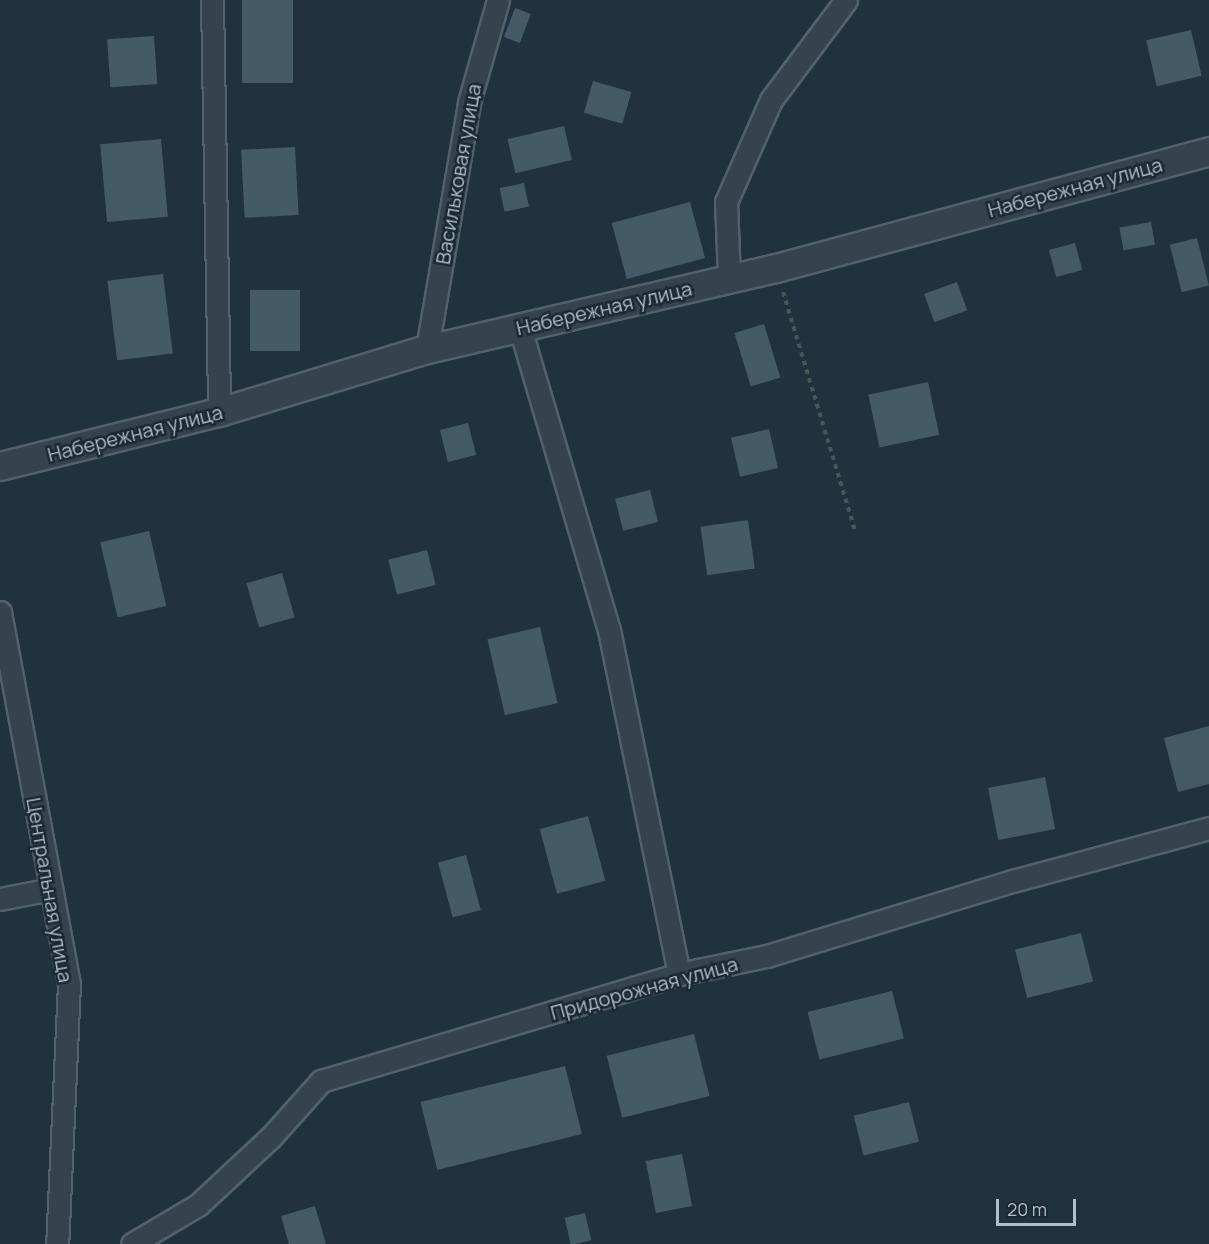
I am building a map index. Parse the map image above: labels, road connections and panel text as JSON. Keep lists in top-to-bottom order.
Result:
{
  "streets": {
    "street": [
      "Васильковая улица",
      "Набережная улица",
      "Центральная улица",
      "Придорожная улица"
    ]
  },
  "crossings": [
    ["Васильковая улица", "Набережная улица"]
  ],
  "scale_bar": "20 m"
}
